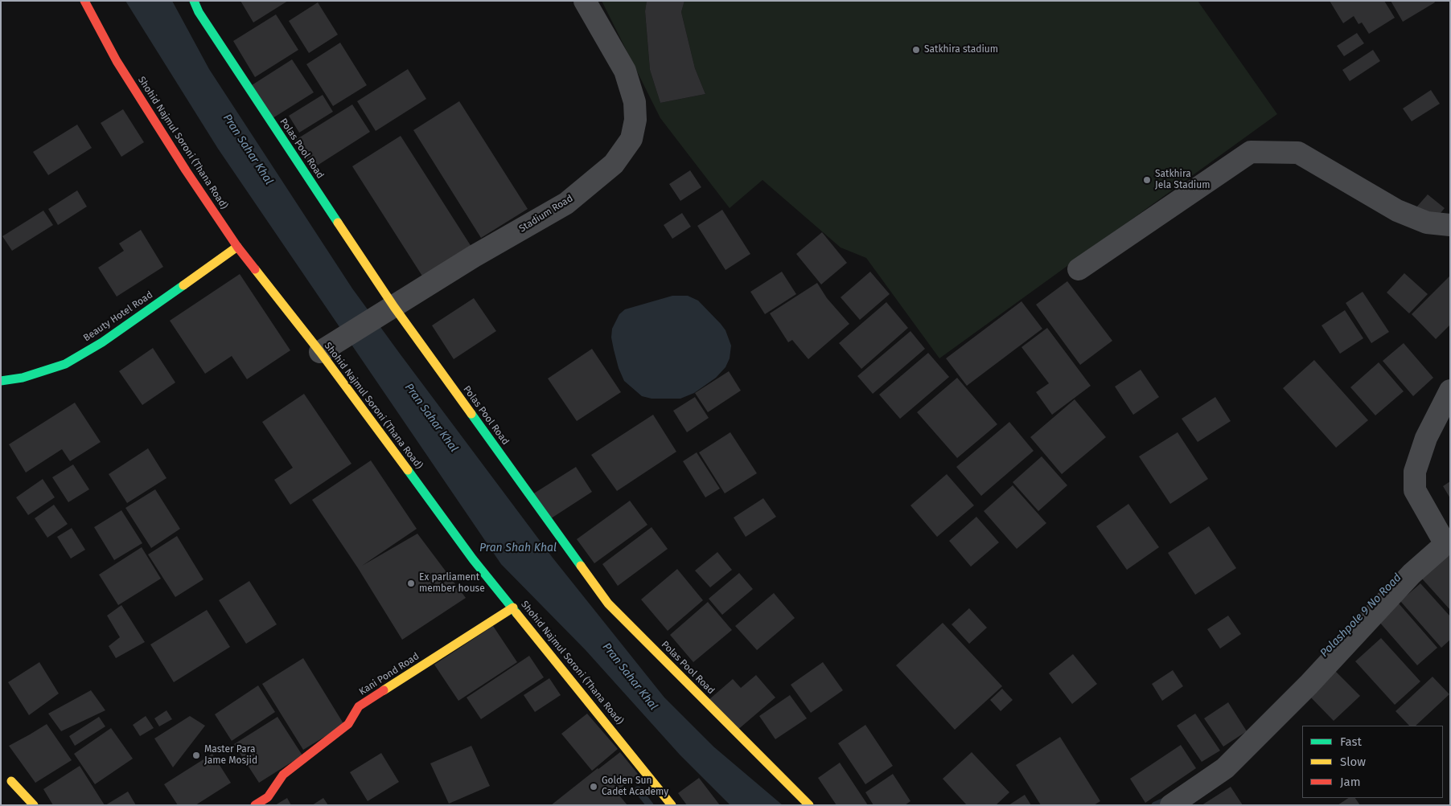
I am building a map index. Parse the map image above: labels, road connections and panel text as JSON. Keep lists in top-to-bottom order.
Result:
{
  "streets": {
    "street": [
      "Shohid Najmul Soroni (Thana Road)",
      "Polas Pool Road",
      "Stadium Road",
      "Beauty Hotel Road",
      "Kani Pond Road"
    ]
  },
  "crossings": [
    ["Shohid Najmul Soroni (Thana Road)", "Stadium Road"],
    ["Shohid Najmul Soroni (Thana Road)", "Beauty Hotel Road"],
    ["Shohid Najmul Soroni (Thana Road)", "Kani Pond Road"],
    ["Polas Pool Road", "Stadium Road"]
  ],
  "water": ["Pran Sahar Khal", "Pran Shah Khal", "Polashpole 9 No Road"],
  "places": [
    "Satkhira stadium",
    "Satkhira Jela Stadium",
    "Ex parliament member house",
    "Master Para Jame Mosjid",
    "Golden Sun Cadet Academy"
  ],
  "legend": ["Fast", "Slow", "Jam"]
}
